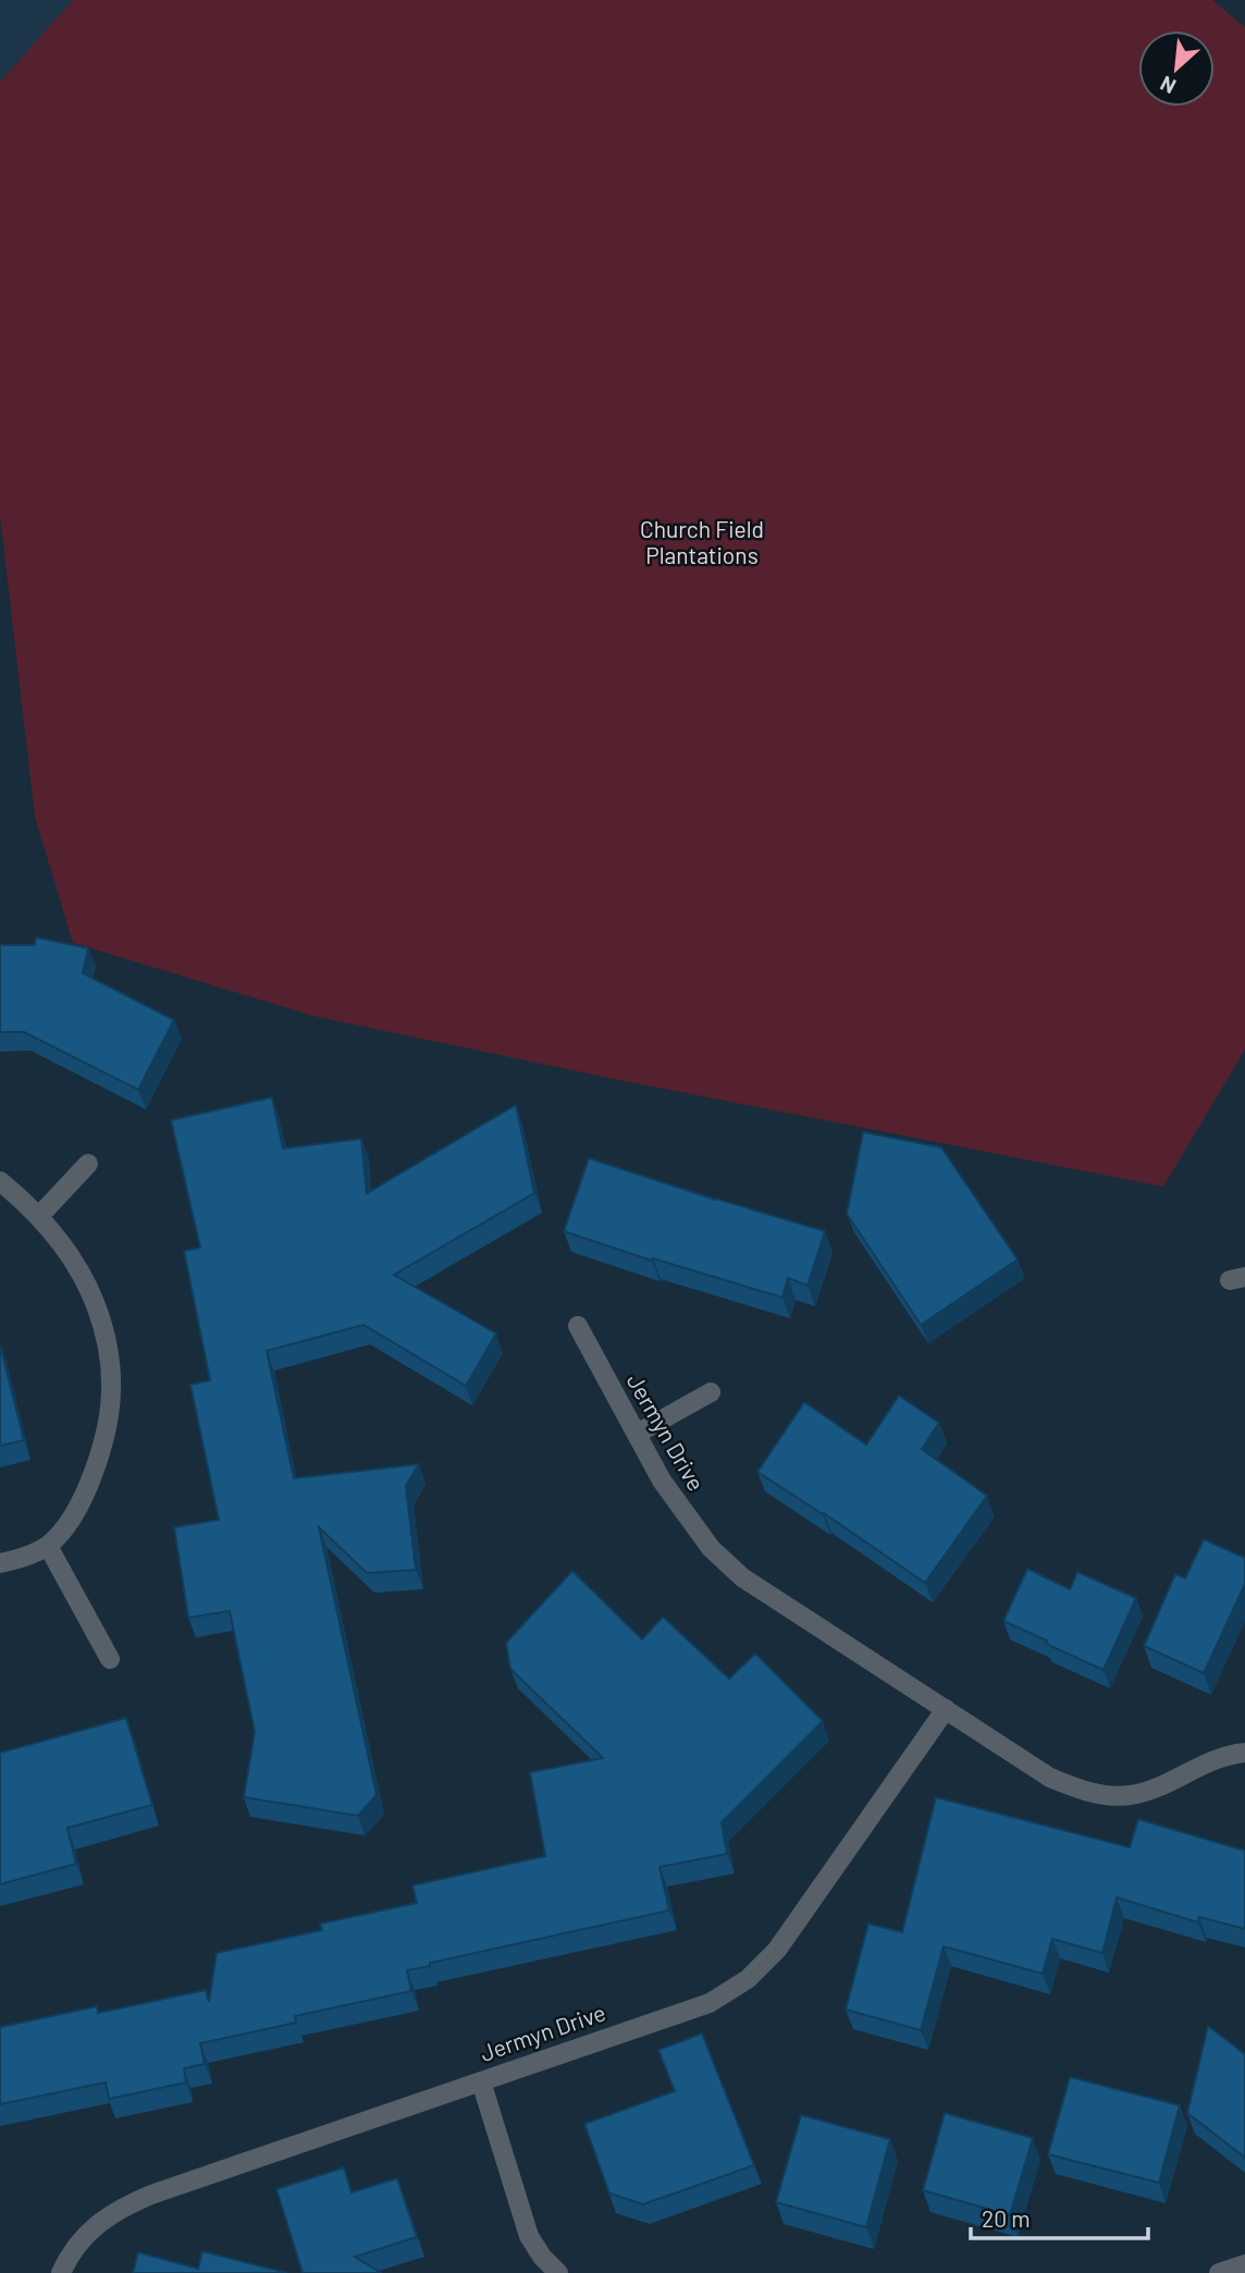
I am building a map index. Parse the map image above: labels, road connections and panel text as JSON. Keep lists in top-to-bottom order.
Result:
{
  "streets": {
    "street": ["Jermyn Drive"]
  },
  "parks": ["Church Field Plantations"],
  "scale_bar": "20 m",
  "north": "bottom left"
}
